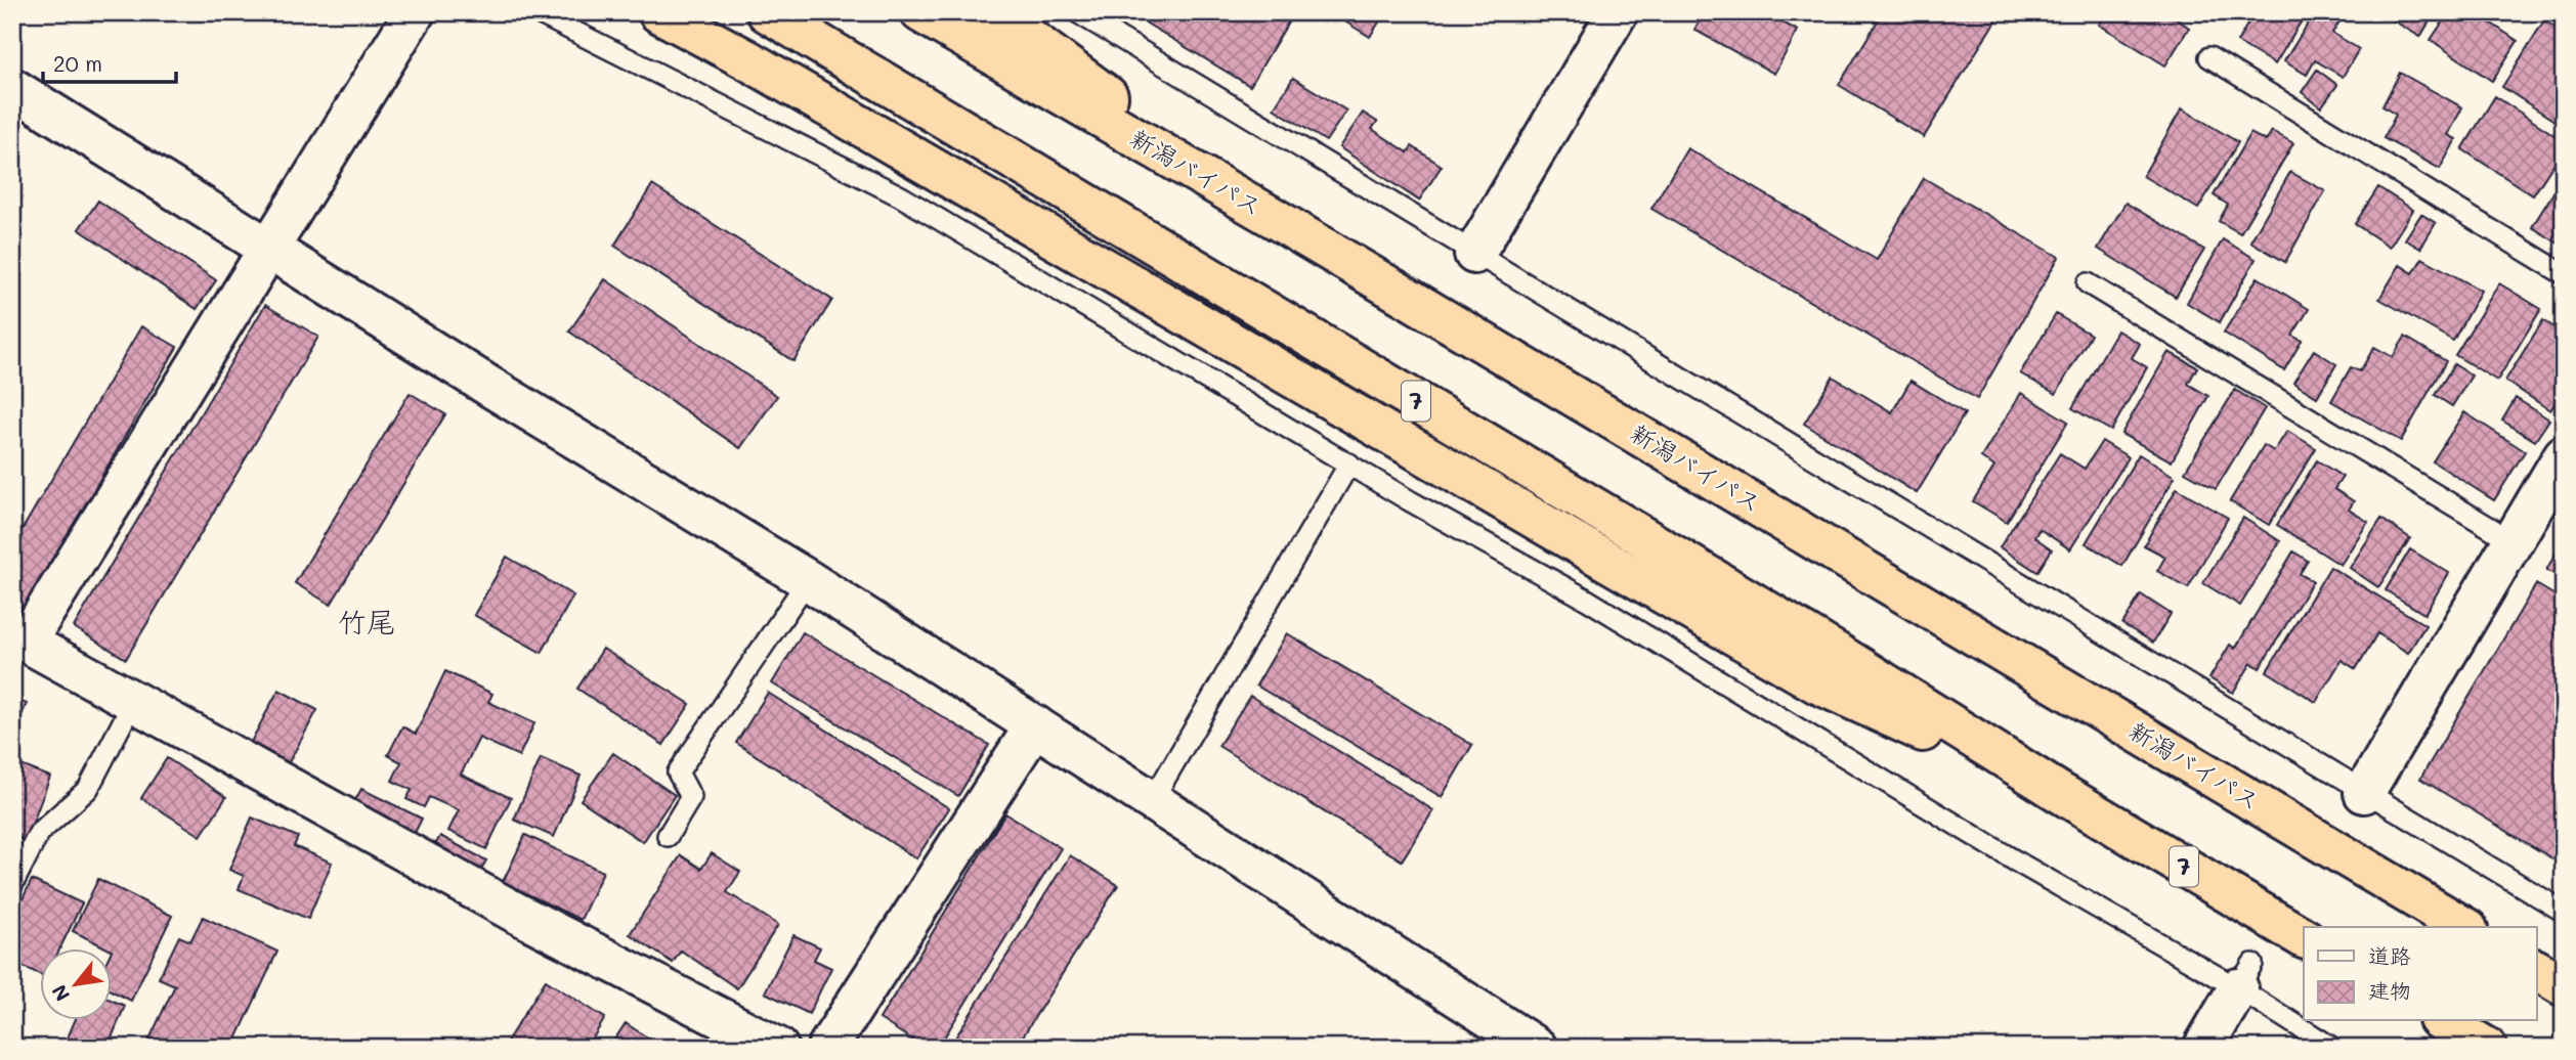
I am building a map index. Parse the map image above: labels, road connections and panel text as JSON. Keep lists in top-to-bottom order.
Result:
{
  "streets": {
    "highway": ["新潟バイパス", "7"]
  },
  "districts": ["竹尾"],
  "legend": ["道路", "建物"],
  "scale_bar": "20 m",
  "north": "bottom left"
}
